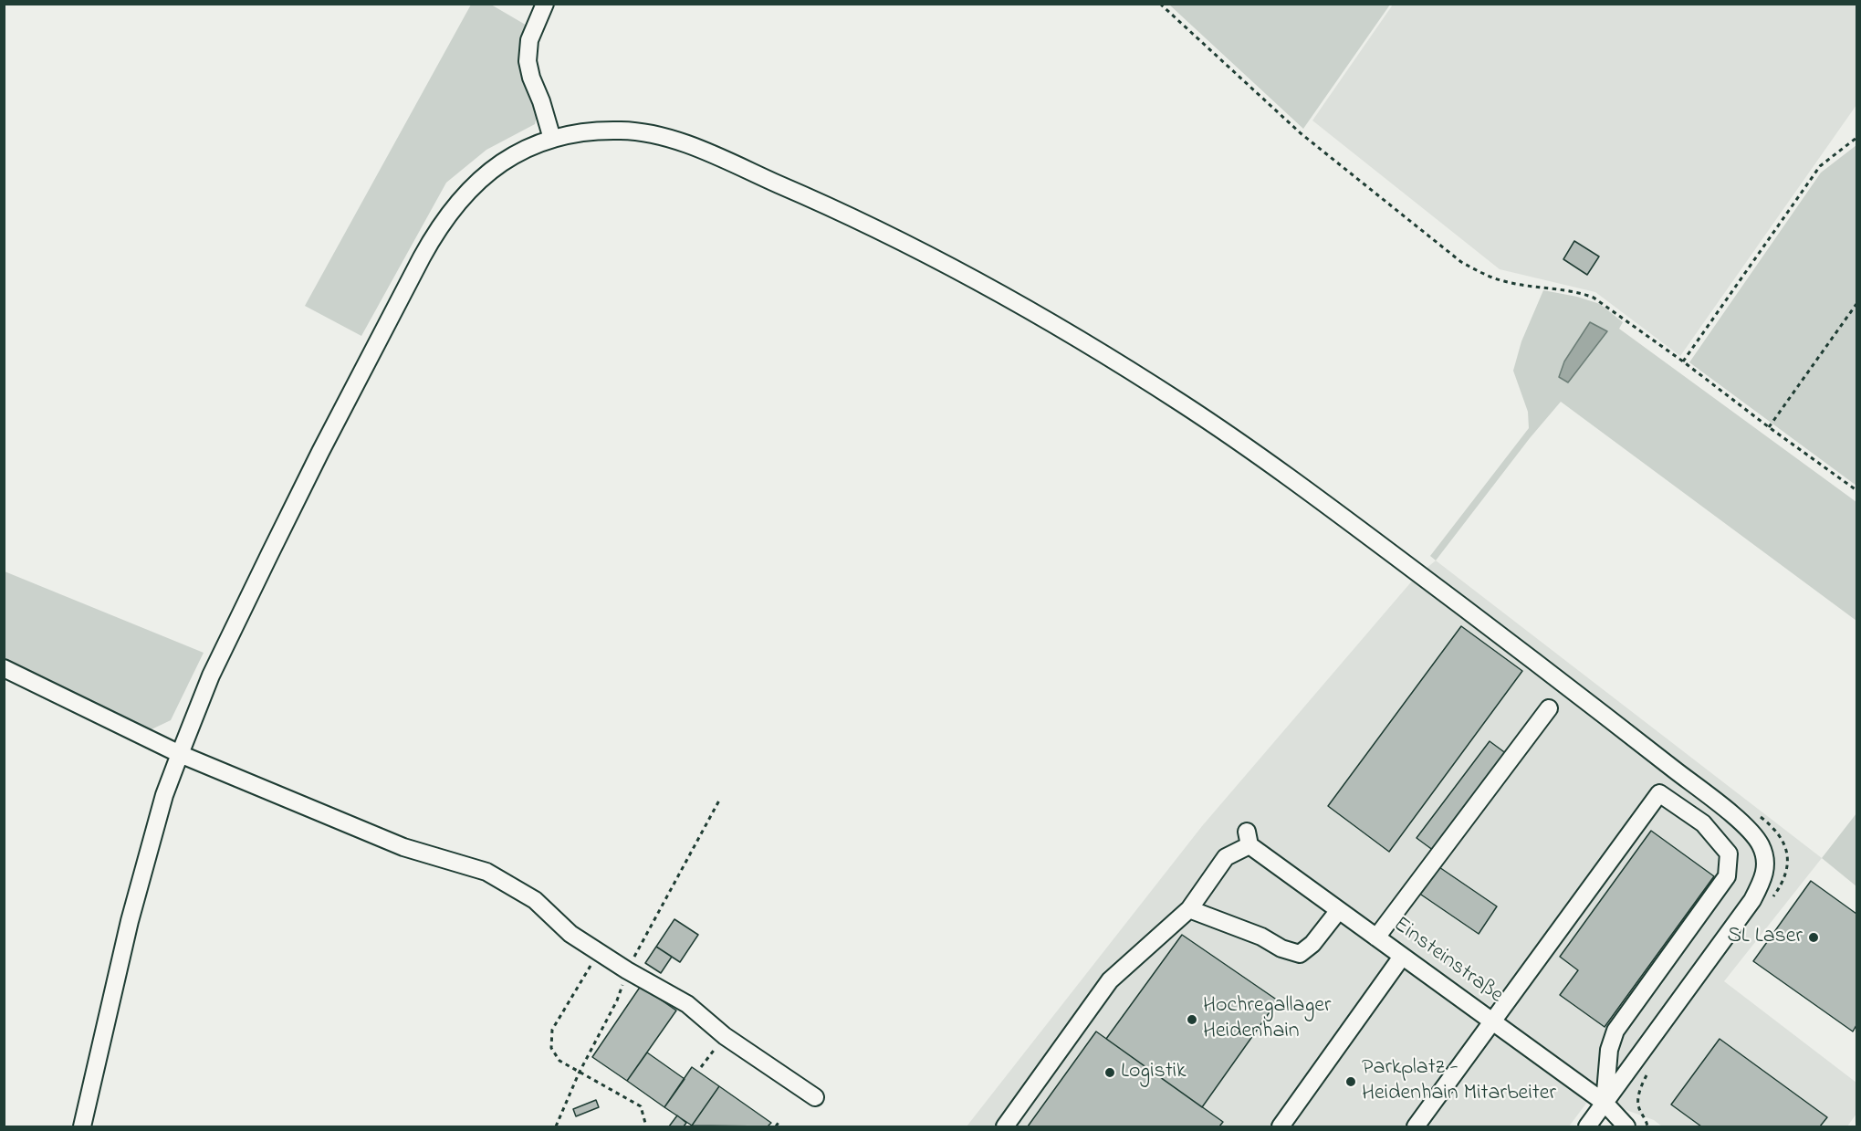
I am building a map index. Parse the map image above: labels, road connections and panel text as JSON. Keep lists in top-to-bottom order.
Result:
{
  "streets": {
    "street": ["Einsteinstraße"]
  },
  "places": [
    "SL Laser",
    "Hochregallager Heidenhain",
    "Logistik",
    "Parkplatz - Heidenhain Mitarbeiter"
  ]
}
